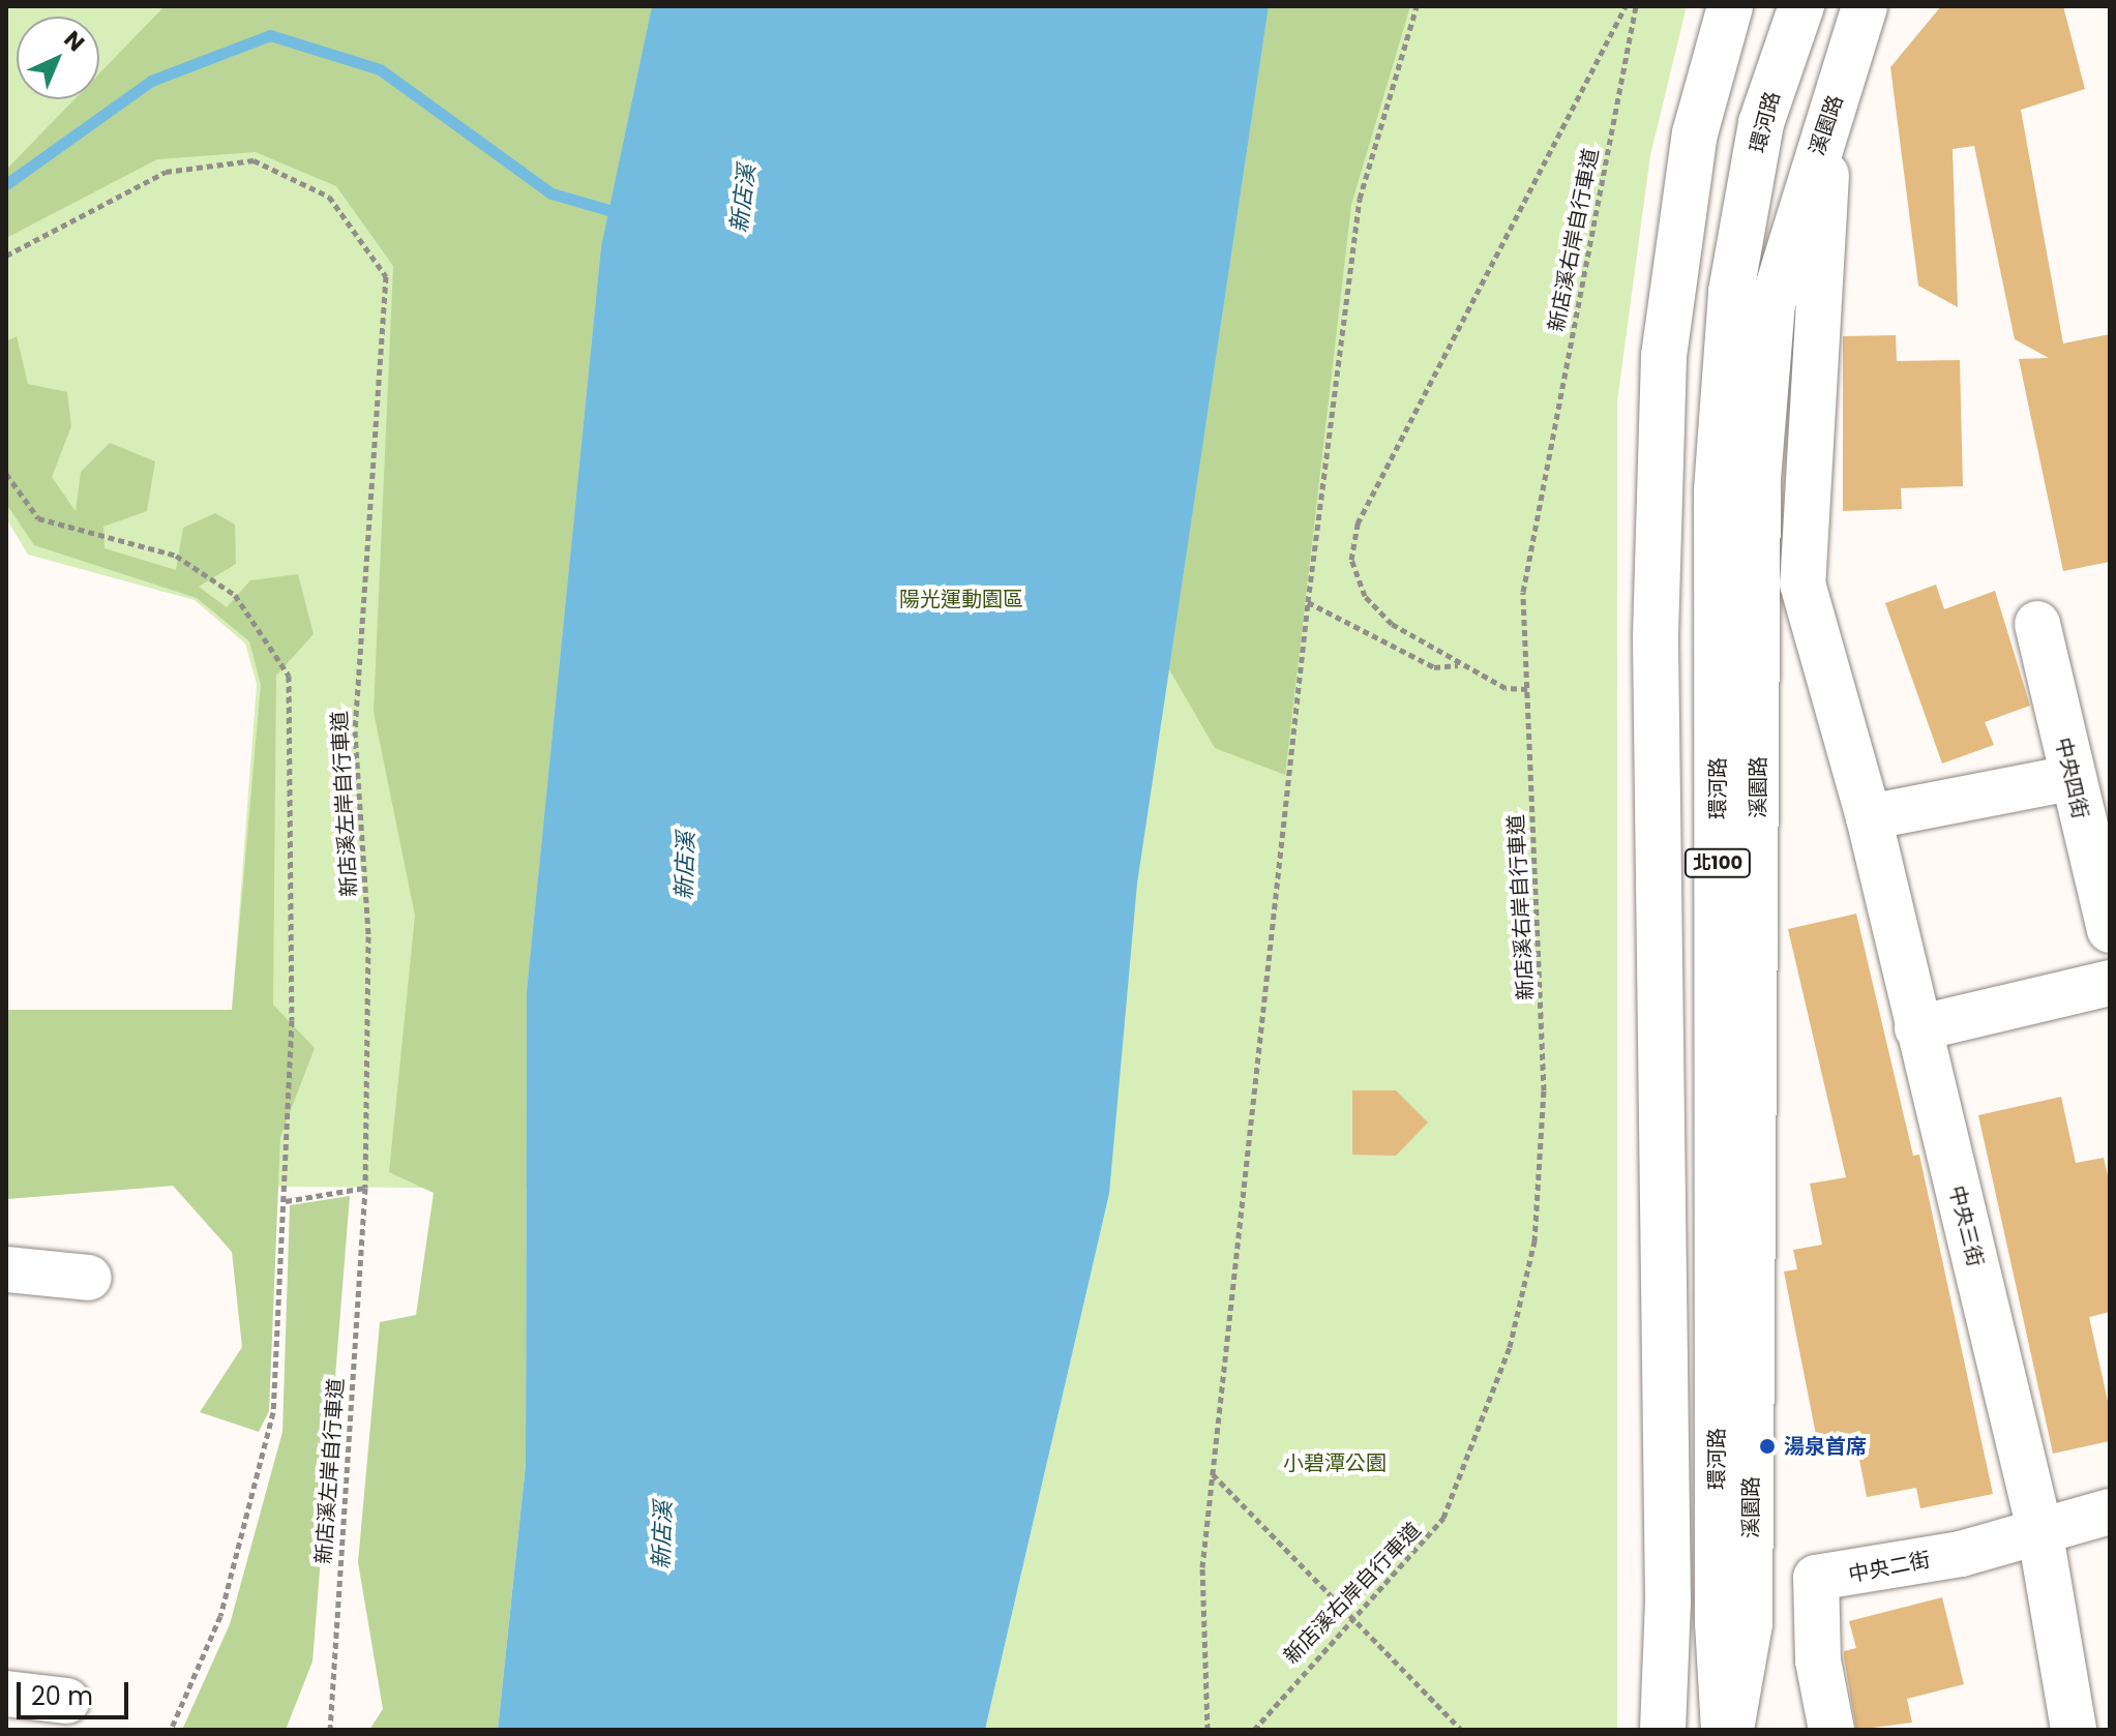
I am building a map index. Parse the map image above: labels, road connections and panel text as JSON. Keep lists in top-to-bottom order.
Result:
{
  "streets": {
    "main road": [
      "環河路",
      "溪園路",
      "中央四街",
      "北100",
      "中央三街",
      "中央二街"
    ],
    "path": ["新店溪右岸自行車道", "新店溪左岸自行車道"]
  },
  "crossings": [
    ["溪園路", "中央三街"],
    ["中央三街", "中央二街"]
  ],
  "water": ["新店溪"],
  "parks": ["陽光運動園區", "小碧潭公園"],
  "places": ["湯泉首席"],
  "scale_bar": "20 m",
  "north": "top right"
}
